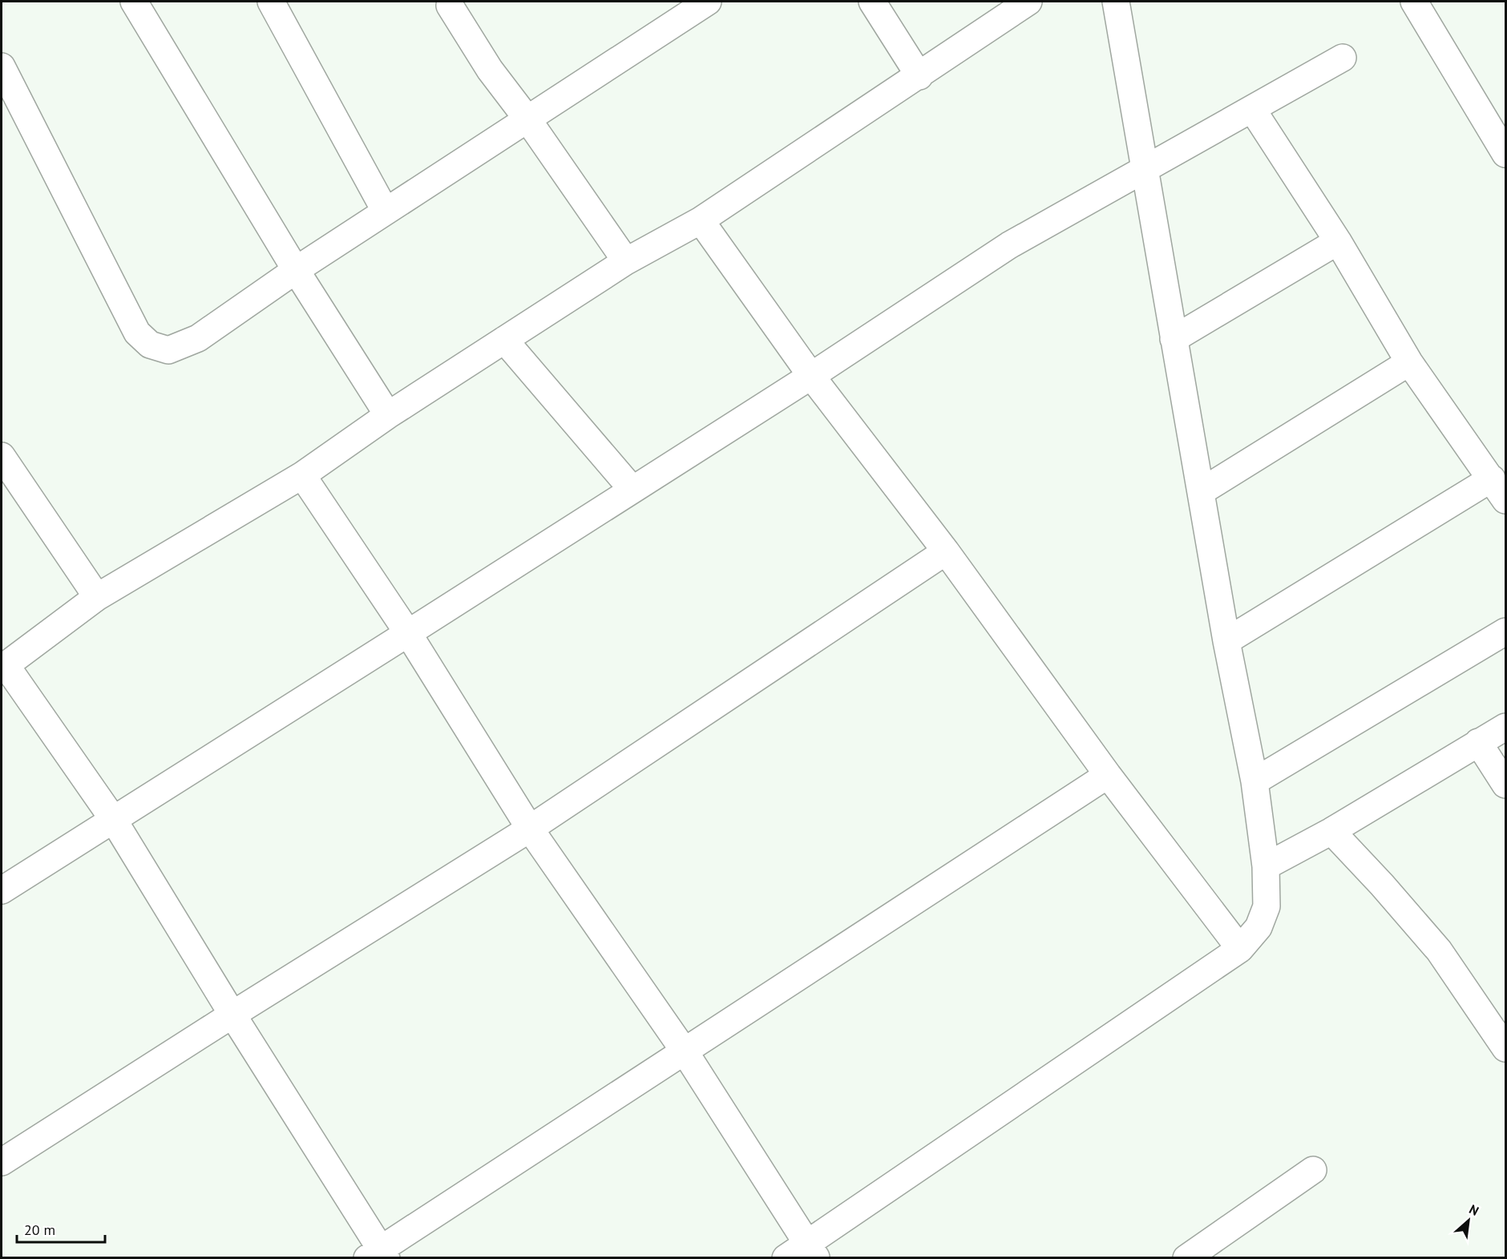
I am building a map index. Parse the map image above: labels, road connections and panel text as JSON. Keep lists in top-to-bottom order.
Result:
{
  "scale_bar": "20 m",
  "north": "top right"
}
